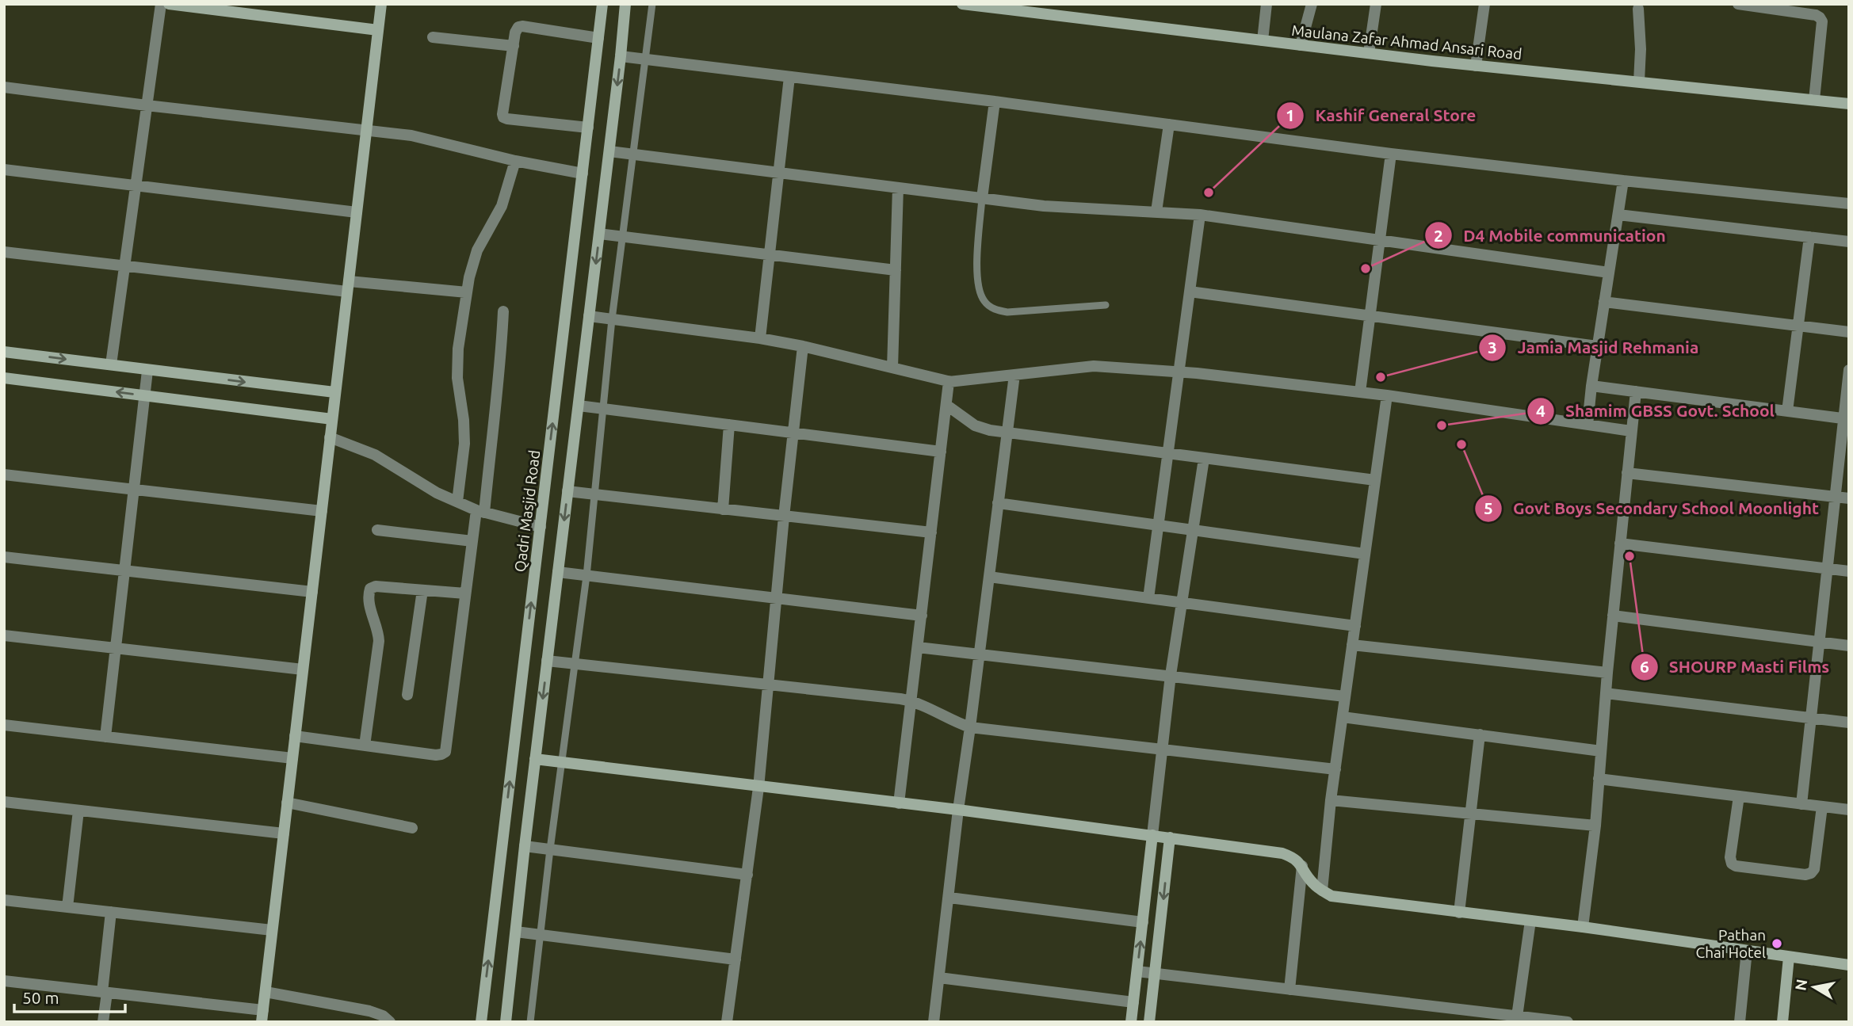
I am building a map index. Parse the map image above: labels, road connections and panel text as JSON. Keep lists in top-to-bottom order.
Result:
{
  "streets": {
    "street": ["Maulana Zafar Ahmad Ansari Road", "Qadri Masjid Road"]
  },
  "places": [
    "Kashif General Store",
    "D4 Mobile communication",
    "Jamia Masjid Rehmania",
    "Shamim GBSS Govt. School",
    "Govt Boys Secondary School Moonlight",
    "SHOURP Masti Films",
    "Pathan Chai Hotel"
  ],
  "scale_bar": "50 m",
  "north": "left"
}
